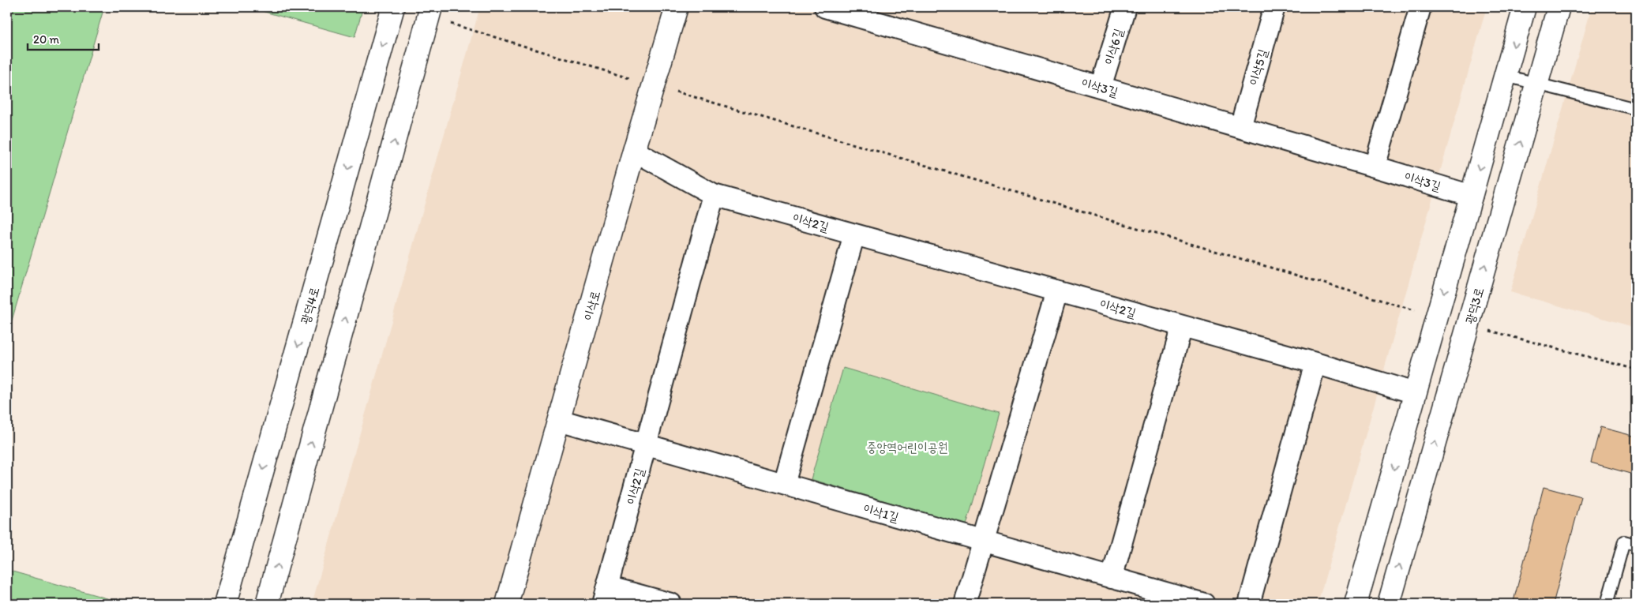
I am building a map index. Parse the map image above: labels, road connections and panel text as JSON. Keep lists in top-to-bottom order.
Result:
{
  "streets": {
    "street": [
      "이삭6길",
      "이삭5길",
      "이삭3길",
      "이삭2길",
      "광덕4로",
      "이삭로",
      "광덕3로",
      "이삭1길"
    ]
  },
  "crossings": [
    ["이삭6길", "이삭3길"],
    ["이삭5길", "이삭3길"],
    ["이삭2길", "이삭1길"],
    ["이삭로", "이삭1길"]
  ],
  "parks": ["중앙역어린이공원"],
  "scale_bar": "20 m"
}
